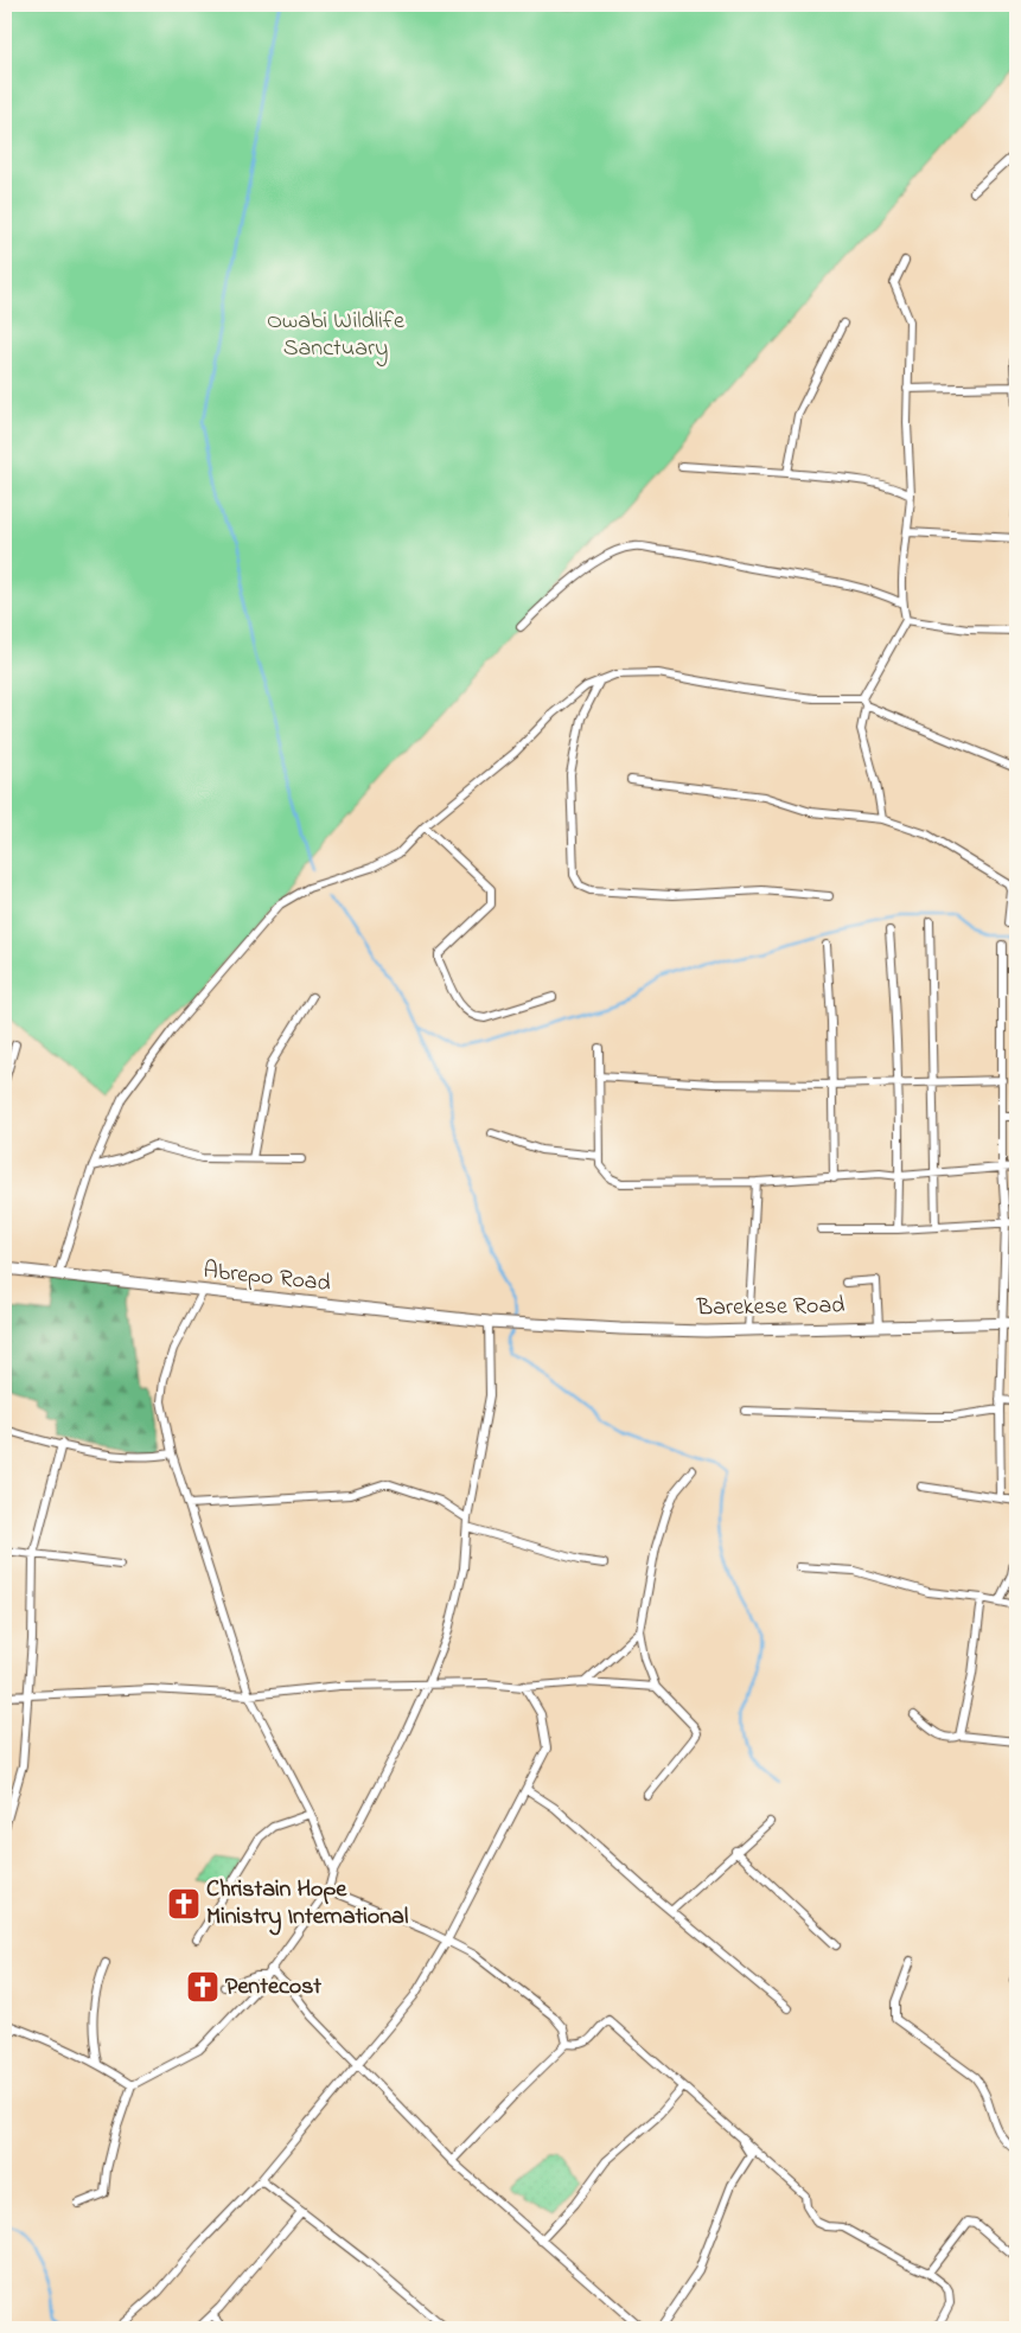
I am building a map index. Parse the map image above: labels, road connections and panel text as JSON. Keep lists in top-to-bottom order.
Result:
{
  "streets": {
    "main road": ["Abrepo Road", "Barekese Road"]
  },
  "crossings": [
    ["Abrepo Road", "Barekese Road"]
  ],
  "parks": ["Owabi Wildlife Sanctuary"],
  "places": {
    "church": ["Christain Hope Ministry International", "Pentecost"]
  }
}
